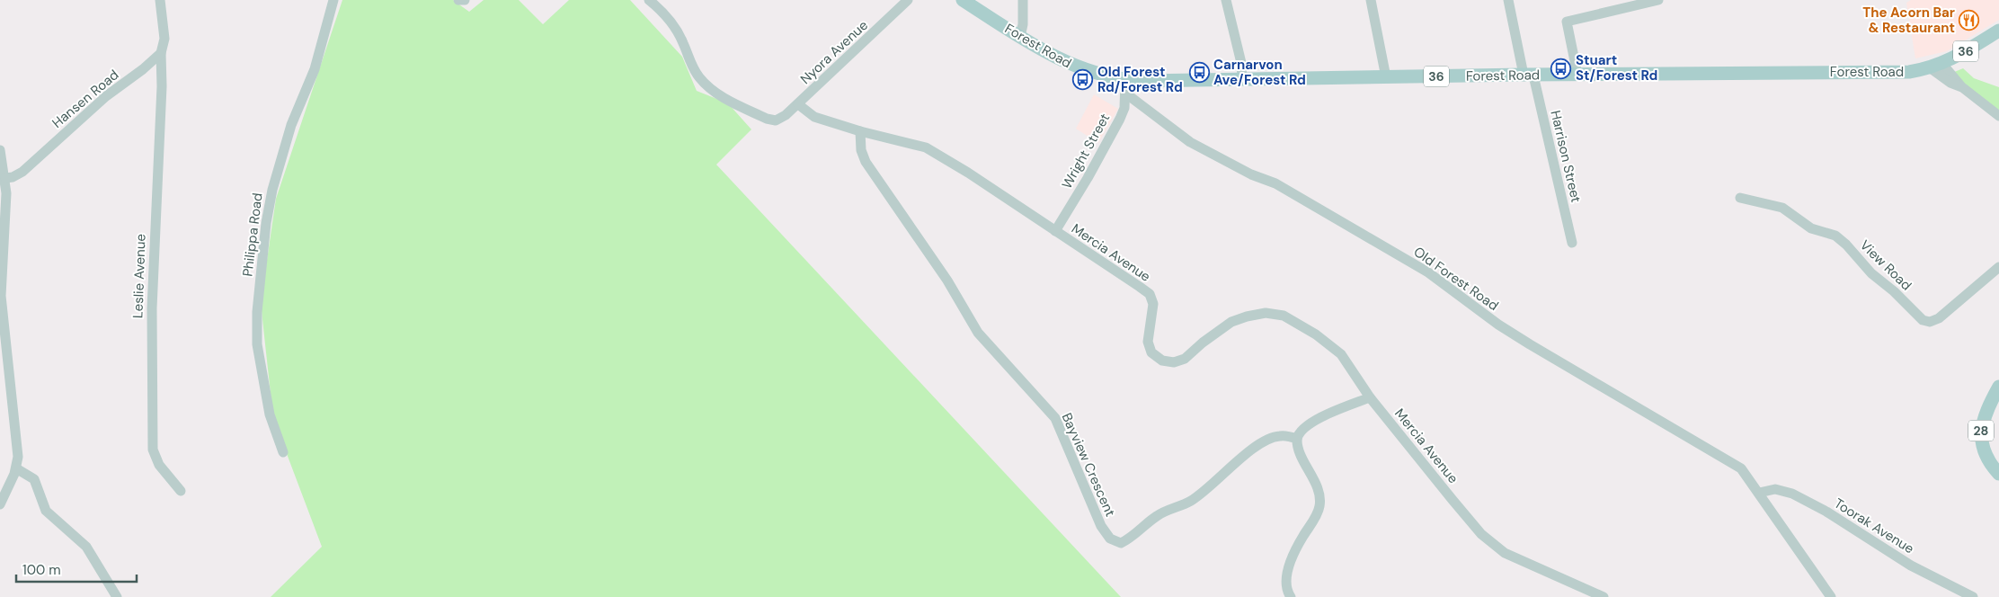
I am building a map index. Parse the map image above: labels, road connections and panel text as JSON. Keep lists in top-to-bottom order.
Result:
{
  "streets": {
    "main road": ["Forest Road", "36", "28"],
    "street": [
      "Nyora Avenue",
      "Hansen Road",
      "Wright Street",
      "Harrison Street",
      "Philippa Road",
      "Mercia Avenue",
      "View Road",
      "Leslie Avenue",
      "Old Forest Road",
      "Bayview Crescent",
      "Toorak Avenue"
    ]
  },
  "crossings": [
    ["Forest Road", "Wright Street"],
    ["Forest Road", "Harrison Street"],
    ["Nyora Avenue", "Mercia Avenue"],
    ["Hansen Road", "Leslie Avenue"],
    ["Wright Street", "Mercia Avenue"],
    ["Mercia Avenue", "Bayview Crescent"],
    ["Old Forest Road", "Toorak Avenue"]
  ],
  "places": {
    "restaurant": ["The Acorn Bar & Restaurant"],
    "bus stop": ["Stuart St/Forest Rd", "Carnarvon Ave/Forest Rd", "Old Forest Rd/Forest Rd"]
  },
  "scale_bar": "100 m"
}
